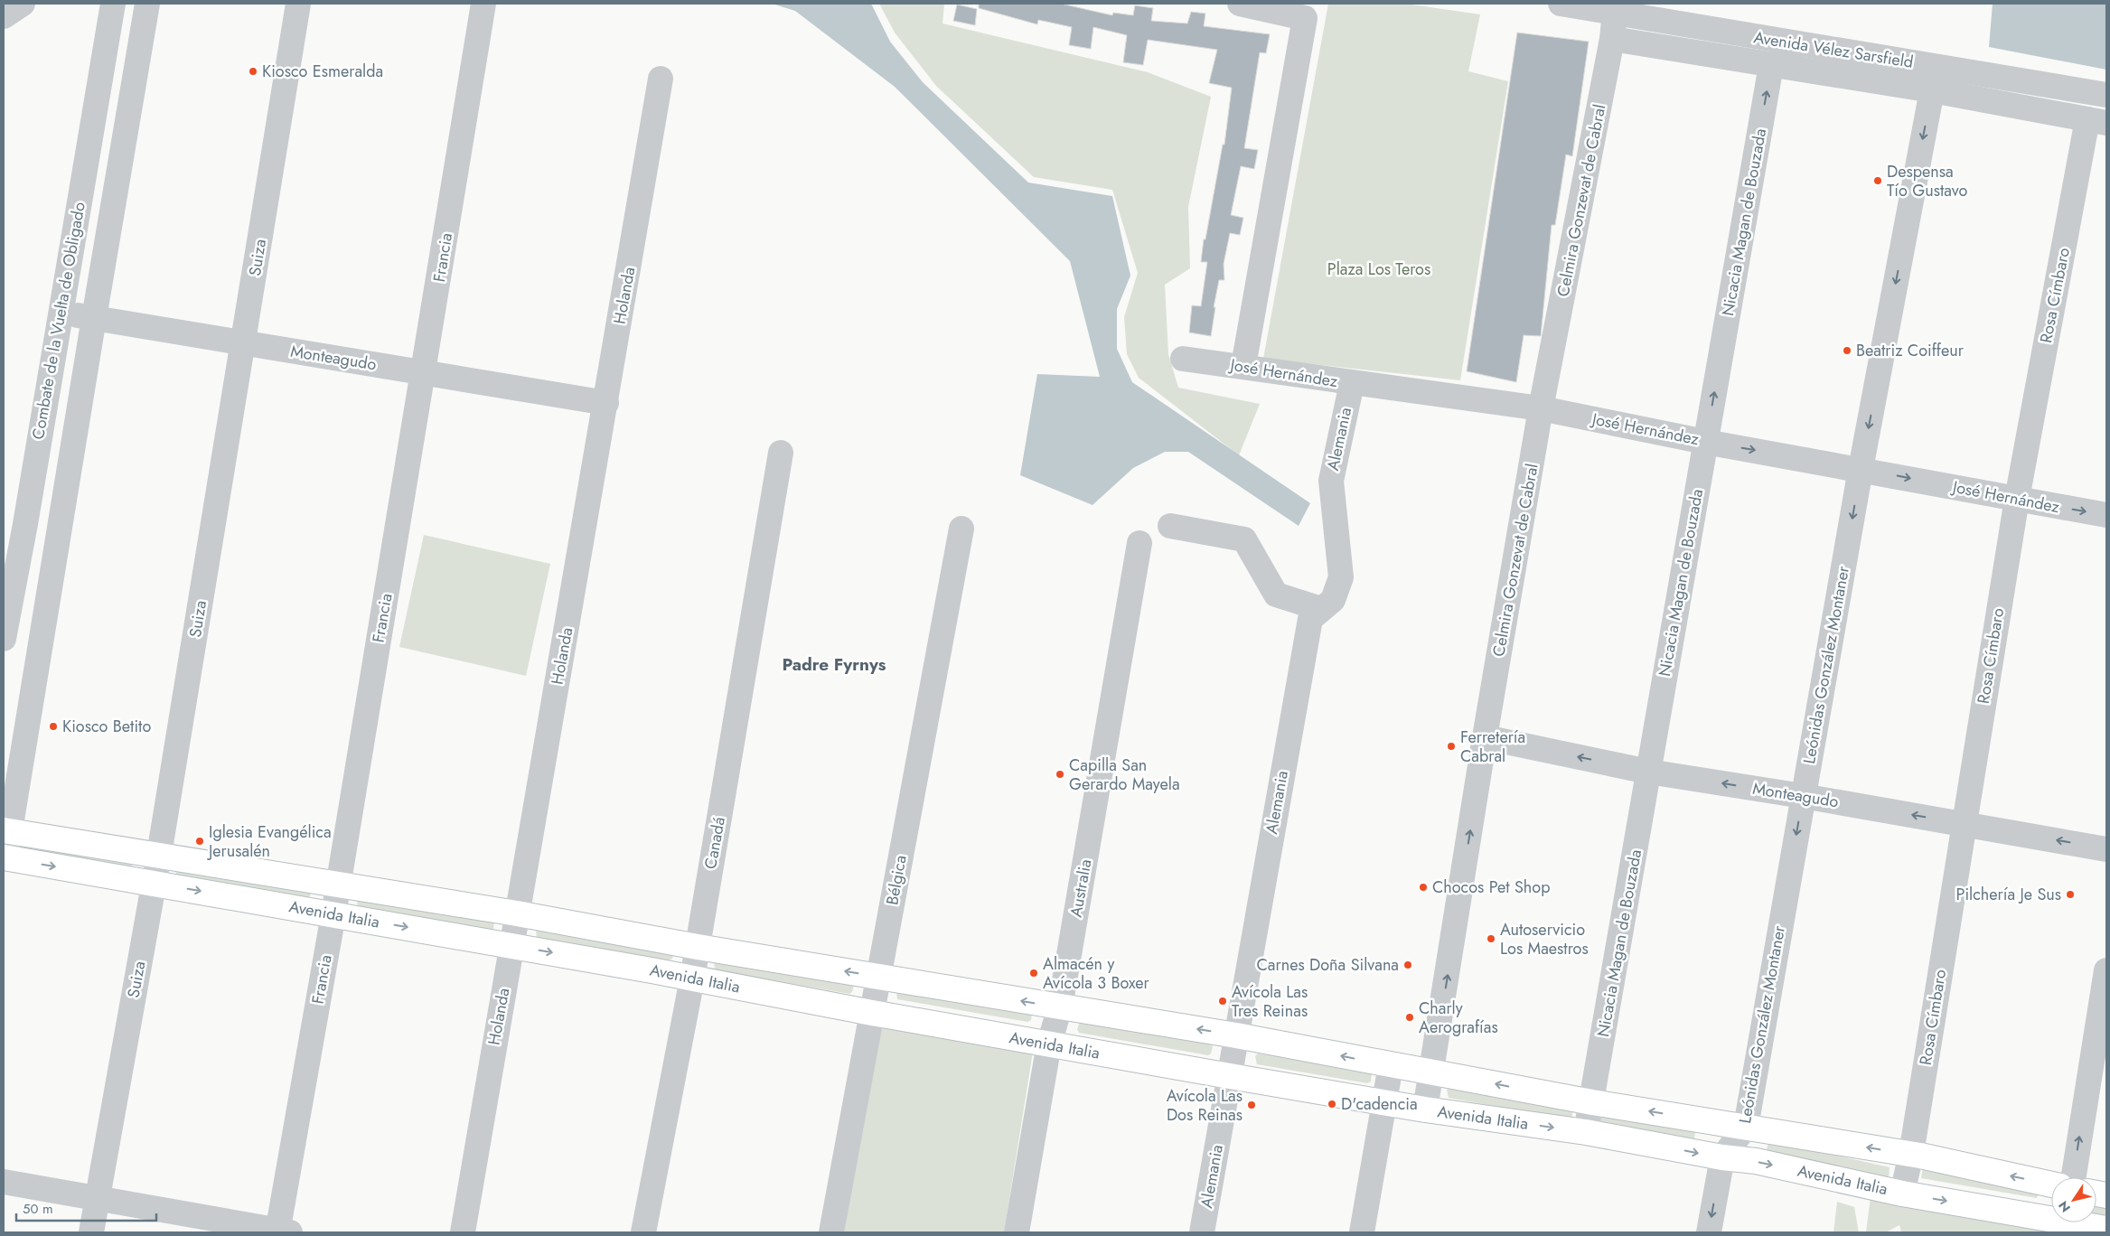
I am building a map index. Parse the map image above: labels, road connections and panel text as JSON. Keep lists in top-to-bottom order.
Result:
{
  "streets": {
    "main road": ["Avenida Italia"],
    "street": [
      "Avenida Vélez Sarsfield",
      "Celmira Gonzevat de Cabral",
      "Nicacia Magan de Bouzada",
      "Suiza",
      "Francia",
      "Holanda",
      "Rosa Címbaro",
      "Combate de la Vuelta de Obligado",
      "Monteagudo",
      "José Hernández",
      "Alemania",
      "Leónidas González Montaner",
      "Canadá",
      "Bélgica",
      "Australia"
    ]
  },
  "crossings": [
    ["Avenida Vélez Sarsfield", "Celmira Gonzevat de Cabral"],
    ["Avenida Vélez Sarsfield", "Nicacia Magan de Bouzada"],
    ["Avenida Vélez Sarsfield", "Rosa Címbaro"],
    ["Avenida Vélez Sarsfield", "Leónidas González Montaner"],
    ["Celmira Gonzevat de Cabral", "Monteagudo"],
    ["Celmira Gonzevat de Cabral", "José Hernández"],
    ["Celmira Gonzevat de Cabral", "Avenida Italia"],
    ["Nicacia Magan de Bouzada", "Monteagudo"],
    ["Nicacia Magan de Bouzada", "José Hernández"],
    ["Nicacia Magan de Bouzada", "Avenida Italia"],
    ["Suiza", "Monteagudo"],
    ["Suiza", "Avenida Italia"],
    ["Francia", "Monteagudo"],
    ["Francia", "Avenida Italia"],
    ["Holanda", "Monteagudo"],
    ["Holanda", "Avenida Italia"],
    ["Rosa Címbaro", "Monteagudo"],
    ["Rosa Címbaro", "José Hernández"],
    ["Rosa Címbaro", "Avenida Italia"],
    ["Combate de la Vuelta de Obligado", "Monteagudo"],
    ["Monteagudo", "Leónidas González Montaner"],
    ["José Hernández", "Alemania"],
    ["José Hernández", "Leónidas González Montaner"],
    ["Alemania", "Avenida Italia"],
    ["Leónidas González Montaner", "Avenida Italia"],
    ["Canadá", "Avenida Italia"],
    ["Bélgica", "Avenida Italia"],
    ["Australia", "Avenida Italia"]
  ],
  "one_way": [
    "Nicacia Magan de Bouzada",
    "Monteagudo",
    "José Hernández",
    "Leónidas González Montaner"
  ],
  "districts": ["Padre Fyrnys"],
  "parks": ["Plaza Los Teros"],
  "places": [
    "Kiosco Esmeralda",
    "Despensa Tío Gustavo",
    "Beatriz Coiffeur",
    "Kiosco Betito",
    "Ferretería Cabral",
    "Capilla San Gerardo Mayela",
    "Iglesia Evangélica Jerusalén",
    "Chocos Pet Shop",
    "Pilchería Je Sus",
    "Autoservicio Los Maestros",
    "Carnes Doña Silvana",
    "Almacén y Avícola 3 Boxer",
    "Avícola Las Tres Reinas",
    "Charly Aerografías",
    "D'cadencia",
    "Avícola Las Dos Reinas"
  ],
  "scale_bar": "50 m",
  "north": "bottom left"
}
